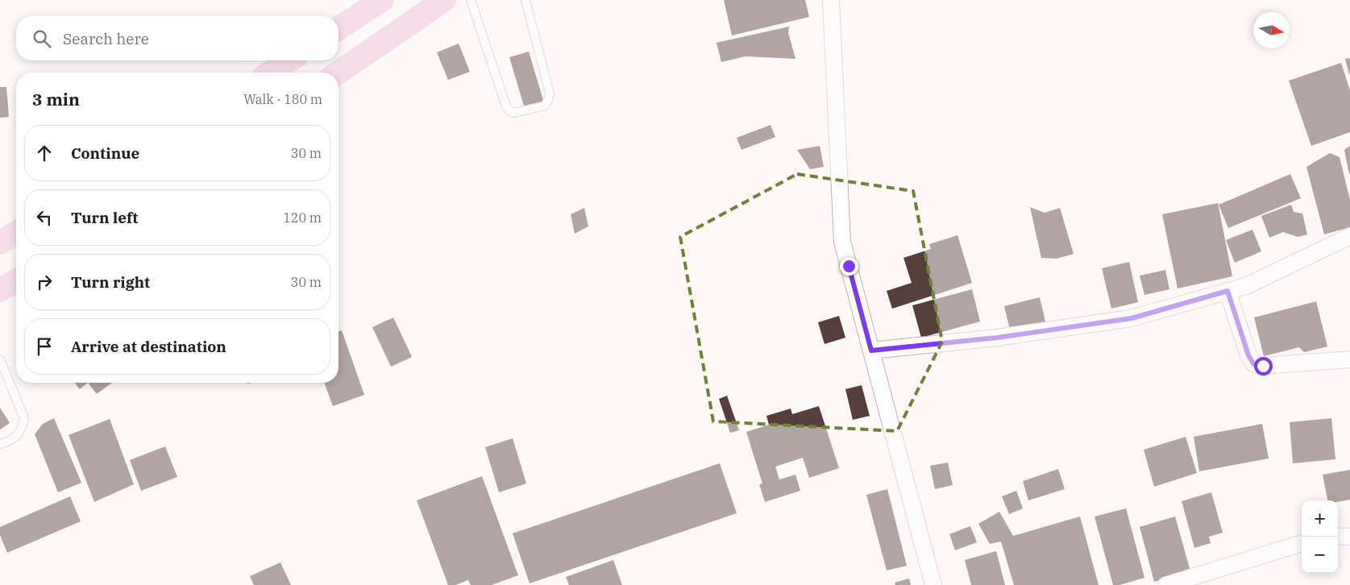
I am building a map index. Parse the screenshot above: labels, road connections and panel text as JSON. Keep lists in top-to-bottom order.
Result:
{
  "north": "right",
  "page": {
    "search": "Search here",
    "heading": ["3 min", "Walk · 180 m"],
    "list": [
      ["Continue", "30 m"],
      ["Turn left", "120 m"],
      ["Turn right", "30 m"],
      "Arrive at destination"
    ],
    "map_buttons": ["+", "−"]
  }
}
